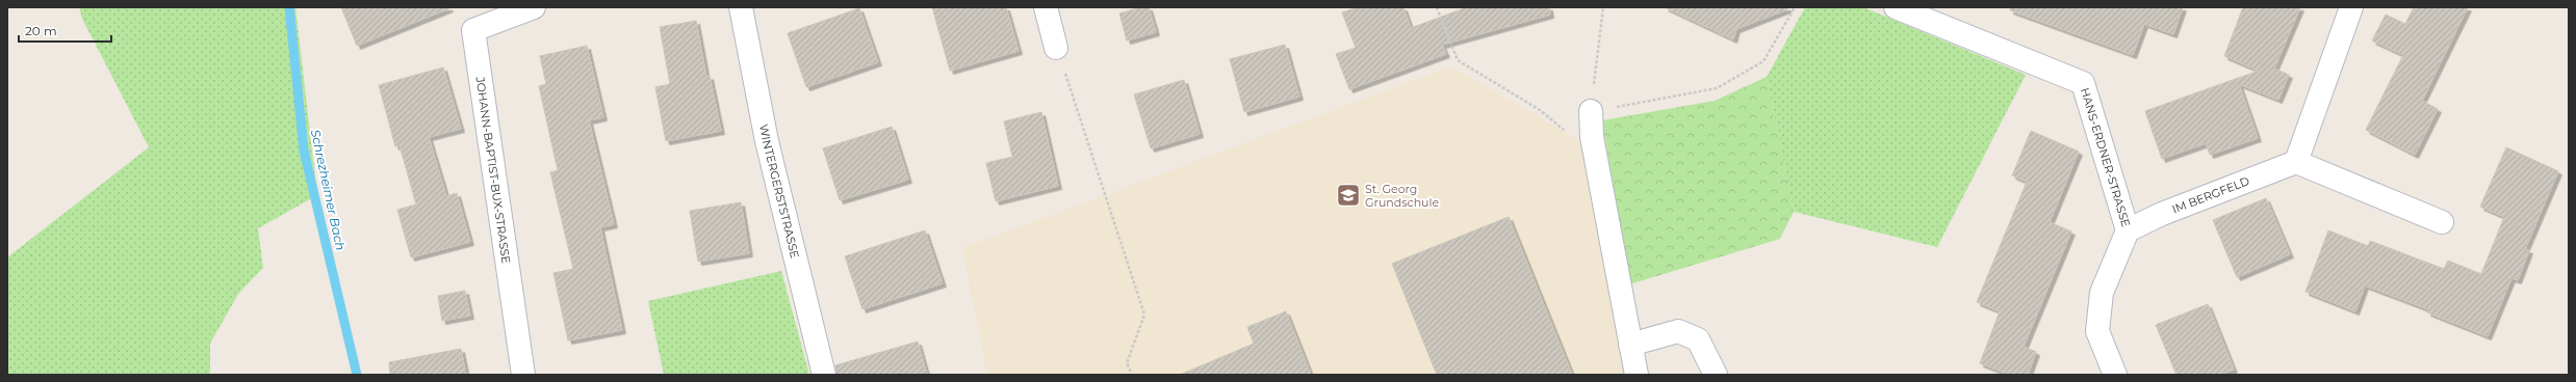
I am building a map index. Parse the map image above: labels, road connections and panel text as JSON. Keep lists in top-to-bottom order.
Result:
{
  "streets": {
    "street": [
      "HANS-ERDNER-STRASSE",
      "JOHANN-BAPTIST-BUX-STRASSE",
      "WINTERGERSTSTRASSE",
      "IM BERGFELD"
    ]
  },
  "crossings": [
    ["HANS-ERDNER-STRASSE", "IM BERGFELD"]
  ],
  "water": ["Schrezheimer Bach"],
  "places": {
    "school or university": ["St. Georg Grundschule"]
  },
  "scale_bar": "20 m"
}
